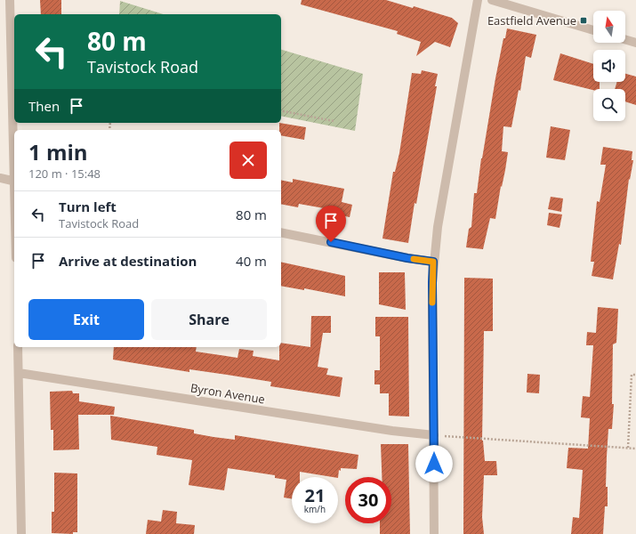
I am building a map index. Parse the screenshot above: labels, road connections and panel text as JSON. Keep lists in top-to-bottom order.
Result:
{
  "streets": {
    "street": ["Byron Avenue"]
  },
  "places": {
    "transit": ["Eastfield Avenue"]
  },
  "north": "top",
  "page": {
    "turn": ["80 m", "Tavistock Road"],
    "then": "Then",
    "heading": ["1 min", "120 m · 15:48"],
    "list": [
      {
        "name": "Turn left",
        "note": "Tavistock Road",
        "value": "80 m"
      },
      {
        "name": "Arrive at destination",
        "value": "40 m"
      }
    ],
    "buttons": ["Exit", "Share"],
    "speed": "21 km/h",
    "limit": "30"
  }
}
